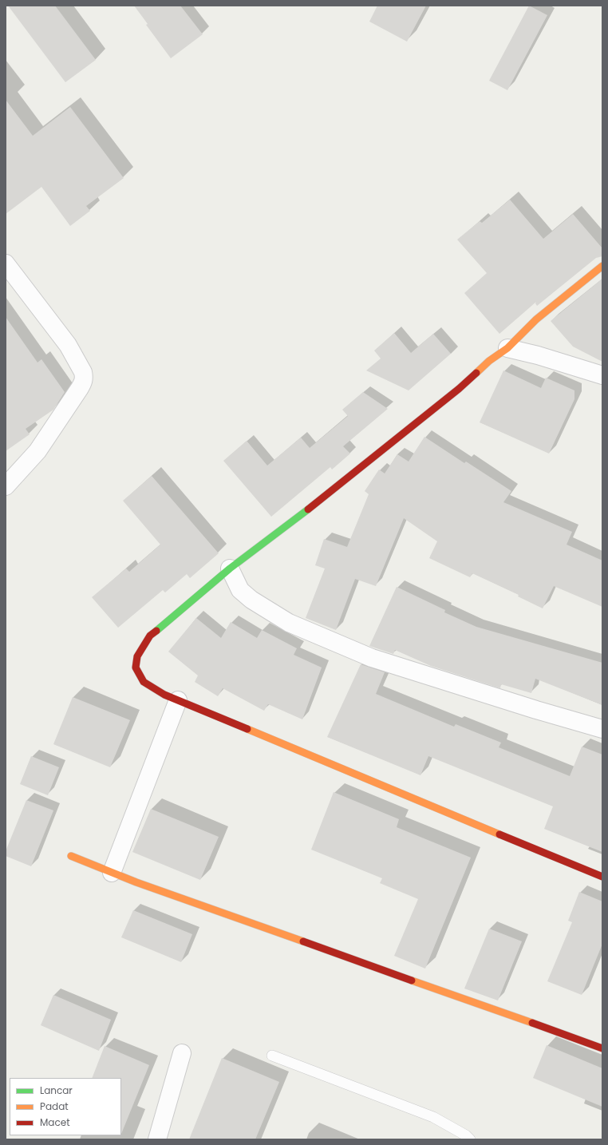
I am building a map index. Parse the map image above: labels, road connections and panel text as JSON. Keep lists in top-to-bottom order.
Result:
{
  "legend": ["Lancar", "Padat", "Macet"]
}
